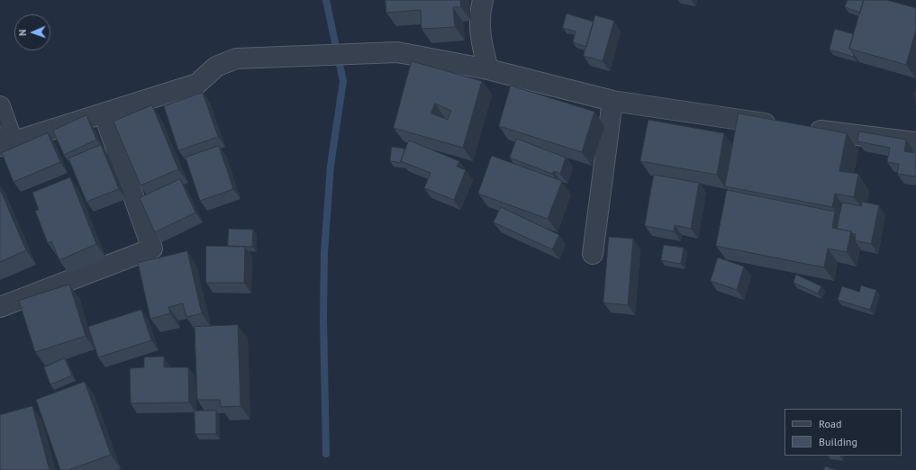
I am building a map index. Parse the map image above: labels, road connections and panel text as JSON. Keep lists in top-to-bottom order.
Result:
{
  "legend": ["Road", "Building"],
  "north": "left"
}
